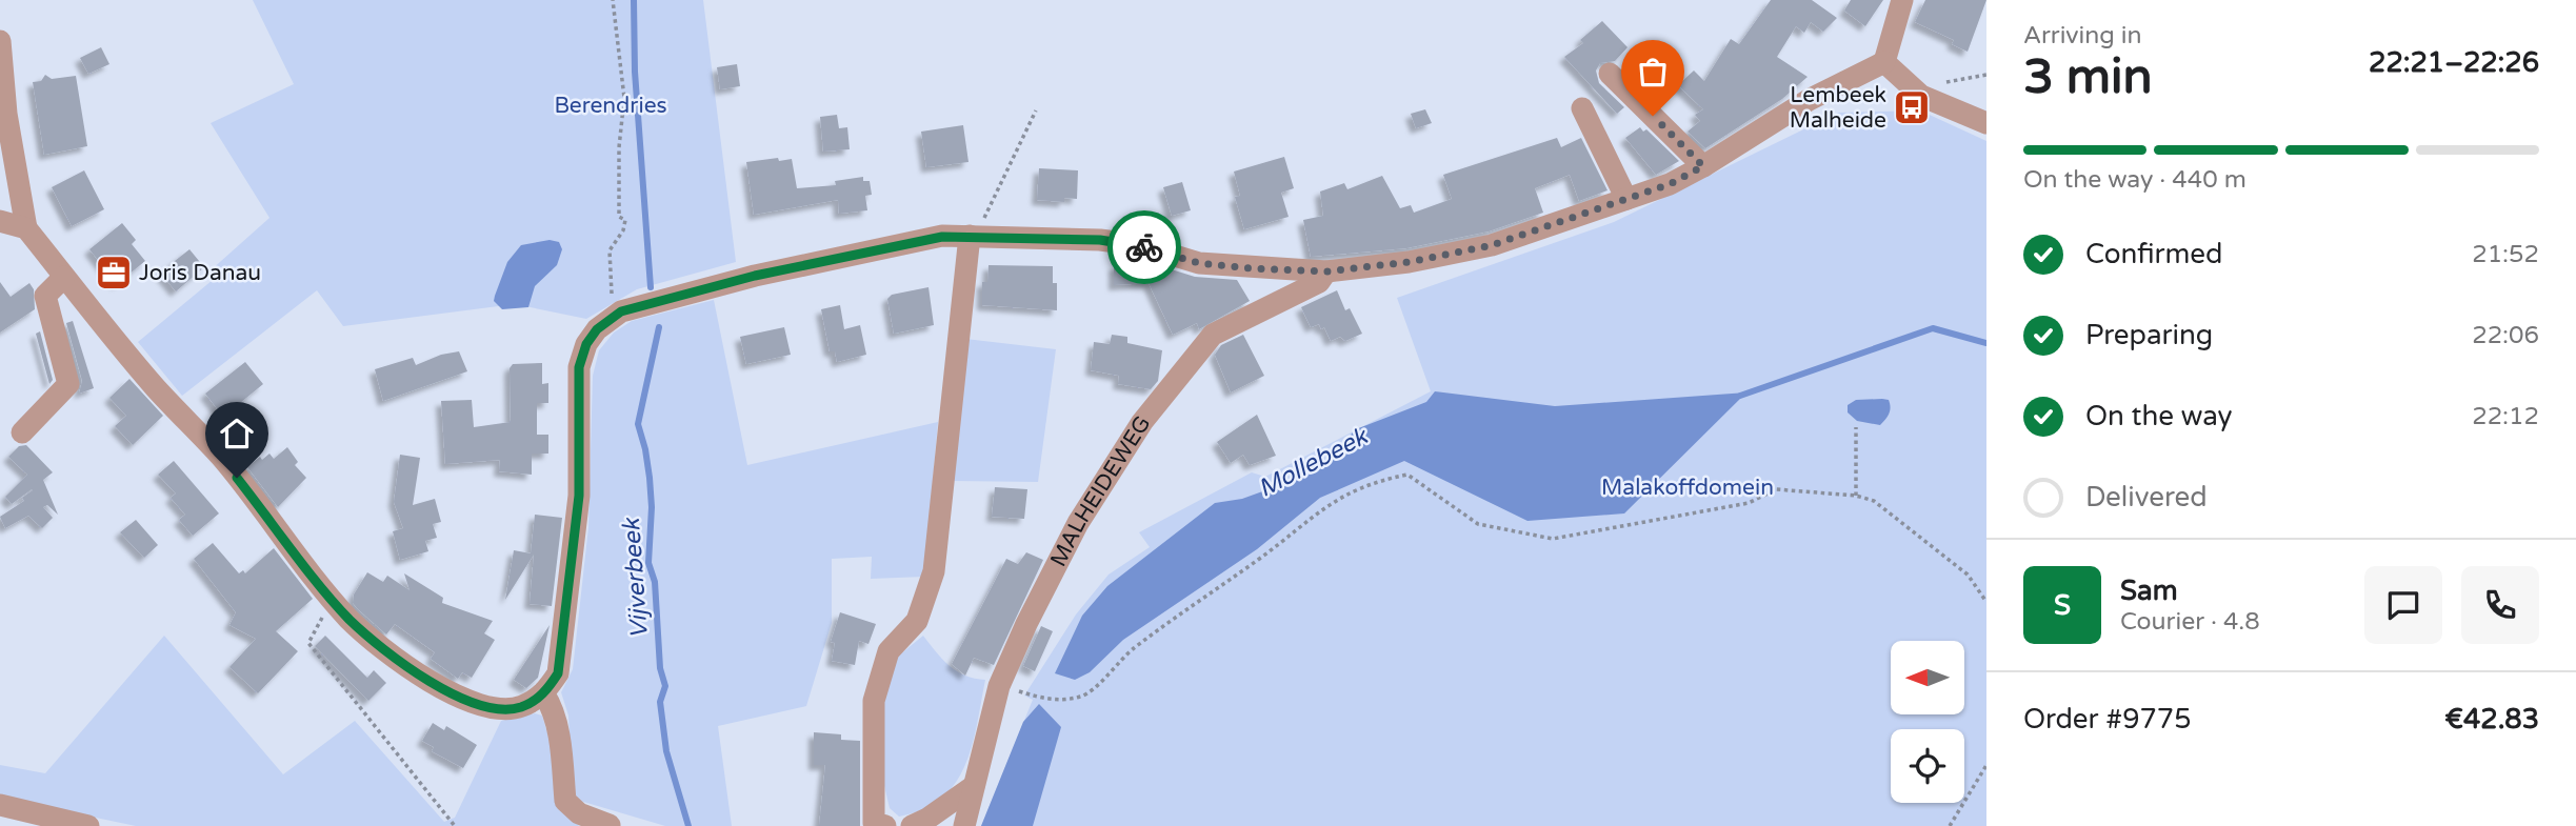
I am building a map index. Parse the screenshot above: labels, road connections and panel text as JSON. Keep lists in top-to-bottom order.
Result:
{
  "streets": {
    "street": ["MALHEIDEWEG"]
  },
  "water": ["Mollebeek", "Vijverbeek"],
  "parks": ["Berendries", "Malakoffdomein"],
  "places": {
    "bus stop": ["Lembeek Malheide"],
    "office": ["Joris Danau"]
  },
  "north": "left",
  "page": {
    "heading": ["3 min", "Arriving in", "22:21–22:26"],
    "panel": [
      "Sam",
      "Courier · 4.8",
      "Order #9775",
      "€42.83"
    ],
    "bar": "On the way · 440 m",
    "list": [
      ["Confirmed", "21:52"],
      ["Preparing", "22:06"],
      ["On the way", "22:12"],
      "Delivered"
    ],
    "round": "S"
  }
}
